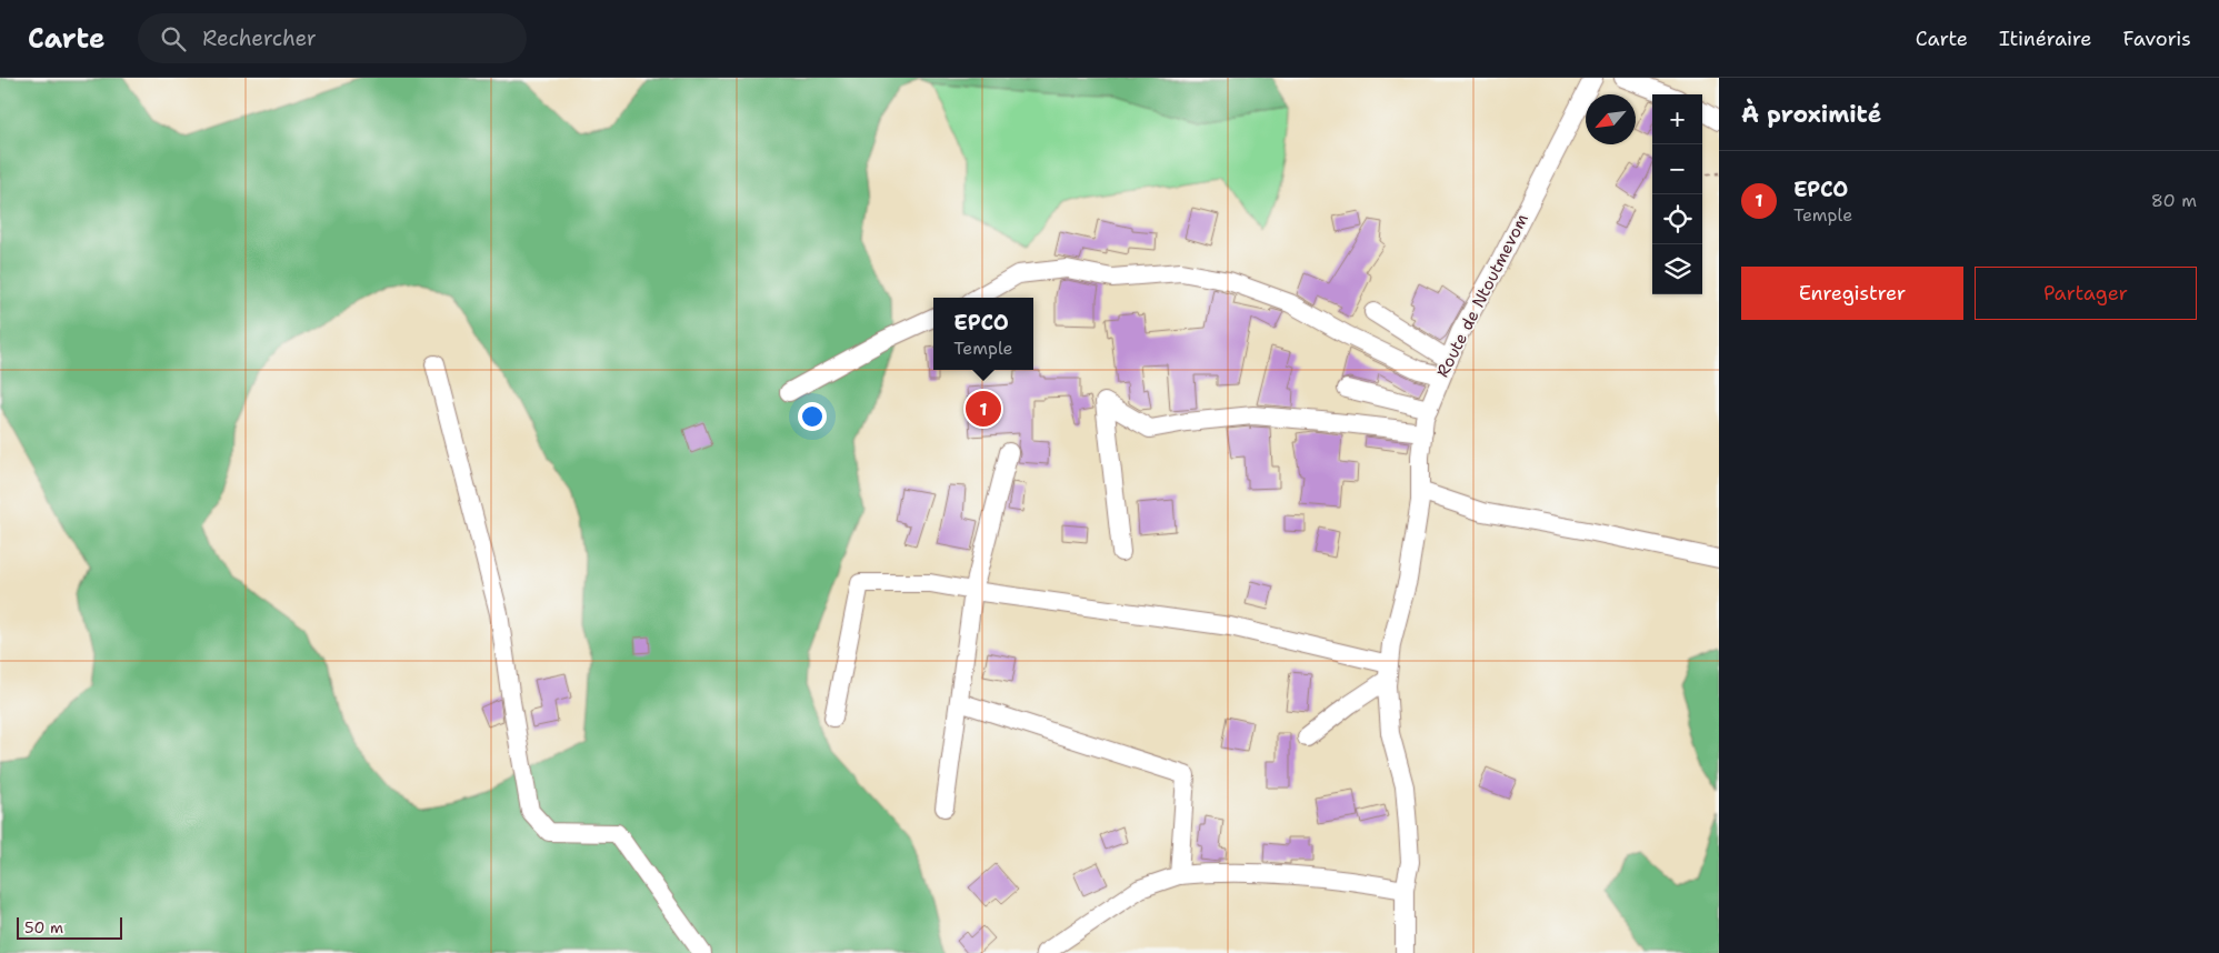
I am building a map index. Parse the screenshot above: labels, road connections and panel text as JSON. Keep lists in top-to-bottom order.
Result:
{
  "streets": {
    "street": ["Route de Ntoutmevom"]
  },
  "scale_bar": "50 m",
  "north": "bottom left",
  "page": {
    "header": "Carte",
    "search": "Rechercher",
    "nav": ["Carte", "Itinéraire", "Favoris"],
    "heading": "À proximité",
    "map_buttons": ["+", "−"],
    "list": [
      {
        "mark": "1",
        "name": "EPCO",
        "note": "Temple",
        "value": "80 m"
      }
    ],
    "buttons": ["Enregistrer", "Partager"],
    "popup": ["EPCO", "Temple"],
    "pins": "1",
    "scale": "50 m"
  }
}
